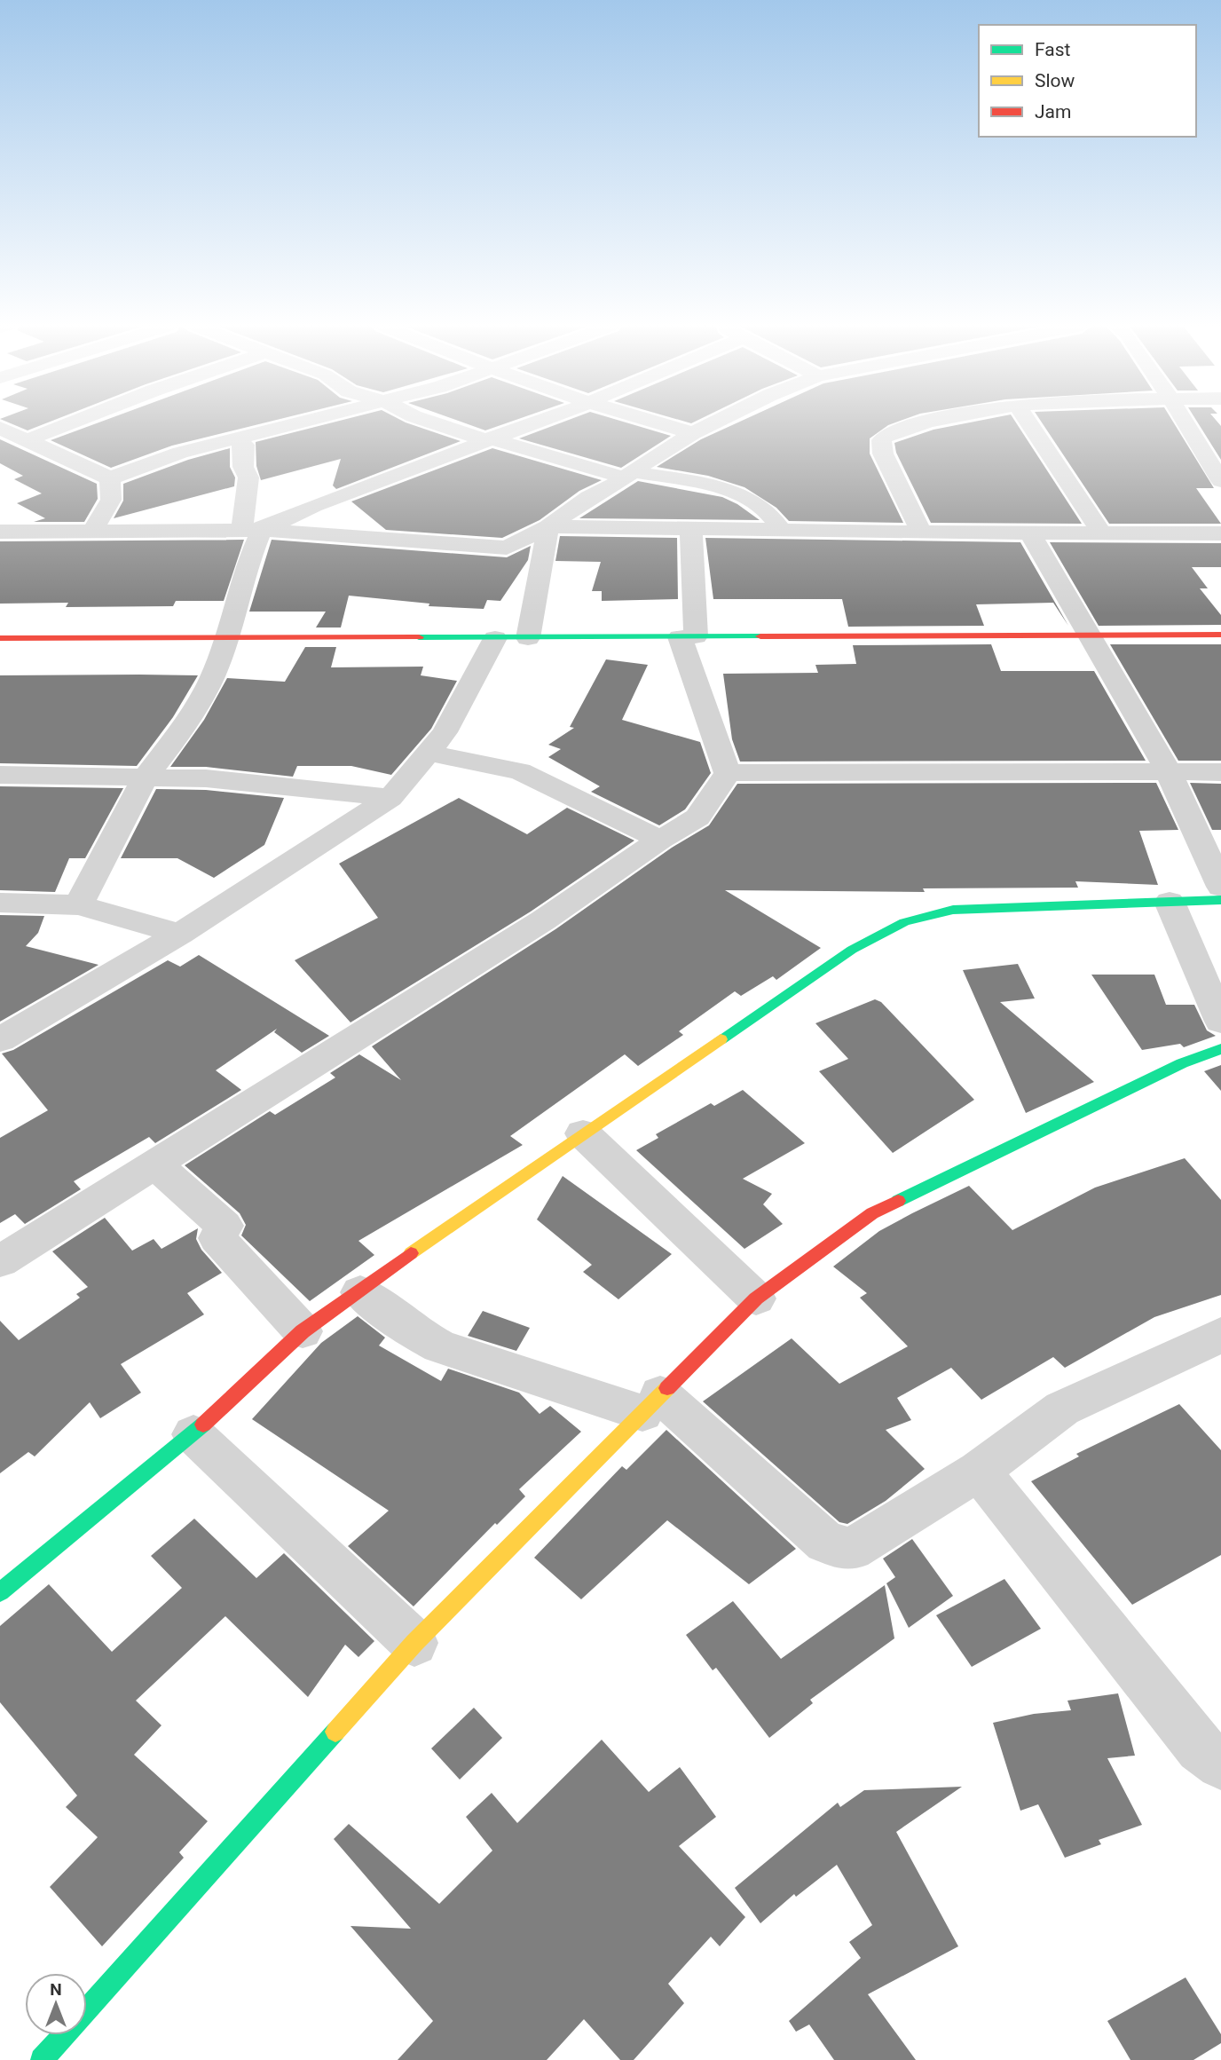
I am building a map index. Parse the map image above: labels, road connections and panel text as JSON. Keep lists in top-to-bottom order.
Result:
{
  "legend": ["Fast", "Slow", "Jam"],
  "north": "top"
}
